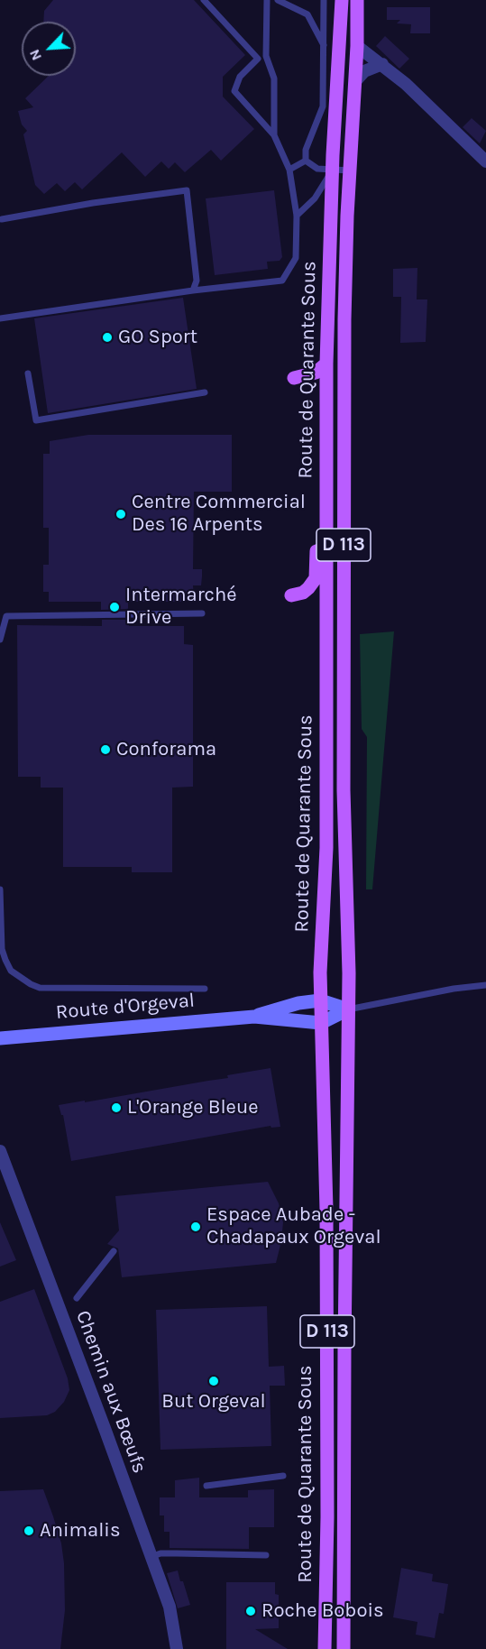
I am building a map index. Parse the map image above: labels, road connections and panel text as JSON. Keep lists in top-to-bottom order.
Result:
{
  "streets": {
    "main road": ["Route de Quarante Sous", "D 113"],
    "street": ["Route d'Orgeval", "Chemin aux Bœufs"]
  },
  "crossings": [
    ["Route de Quarante Sous", "Route d'Orgeval"]
  ],
  "places": [
    "GO Sport",
    "Centre Commercial Des 16 Arpents",
    "Intermarché Drive",
    "Conforama",
    "L'Orange Bleue",
    "Espace Aubade - Chadapaux Orgeval",
    "But Orgeval",
    "Animalis",
    "Roche Bobois"
  ],
  "north": "bottom left"
}
